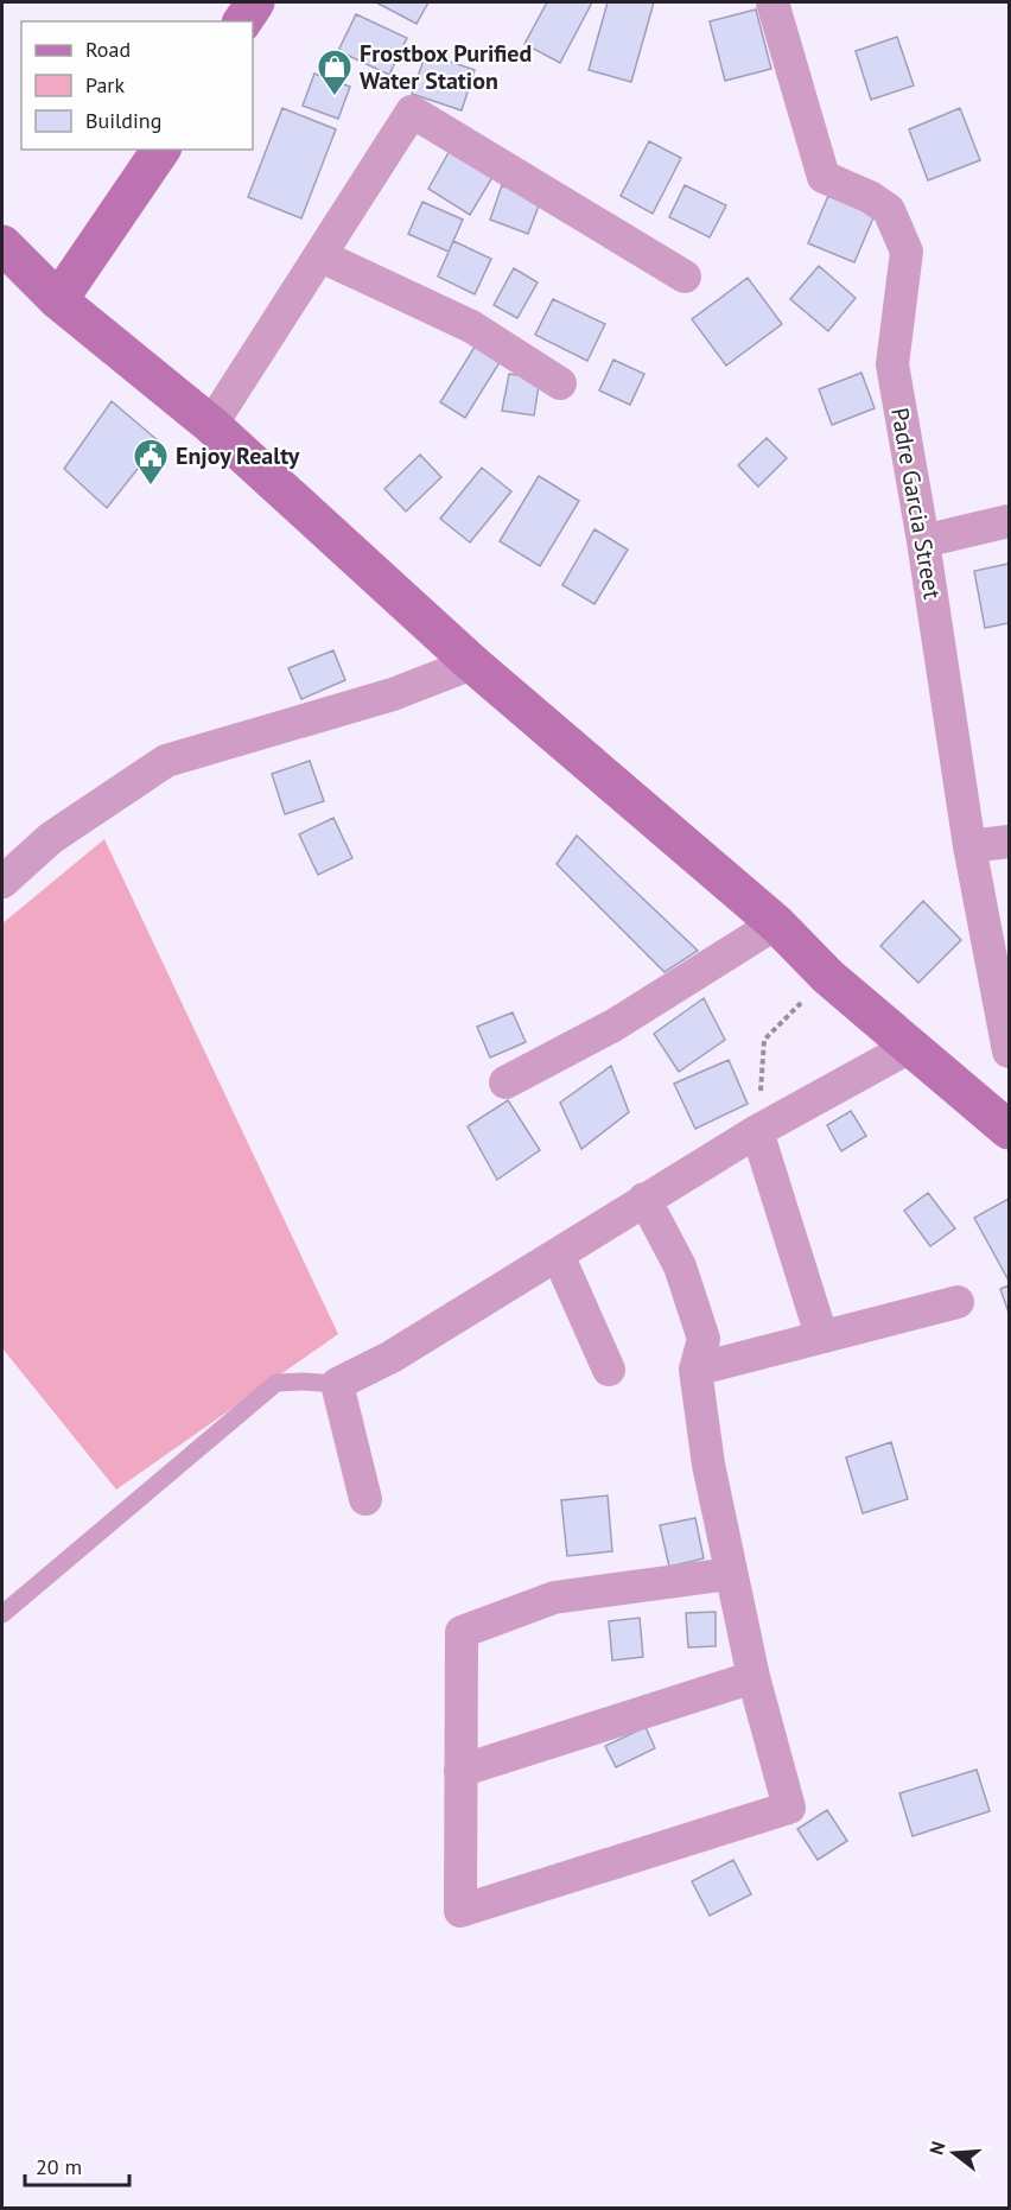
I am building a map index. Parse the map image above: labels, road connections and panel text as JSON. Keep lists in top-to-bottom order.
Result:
{
  "streets": {
    "street": ["Padre Garcia Street"]
  },
  "places": {
    "shop": ["Frostbox Purified Water Station"],
    "public building": ["Enjoy Realty"]
  },
  "legend": ["Road", "Park", "Building"],
  "scale_bar": "20 m",
  "north": "left"
}
